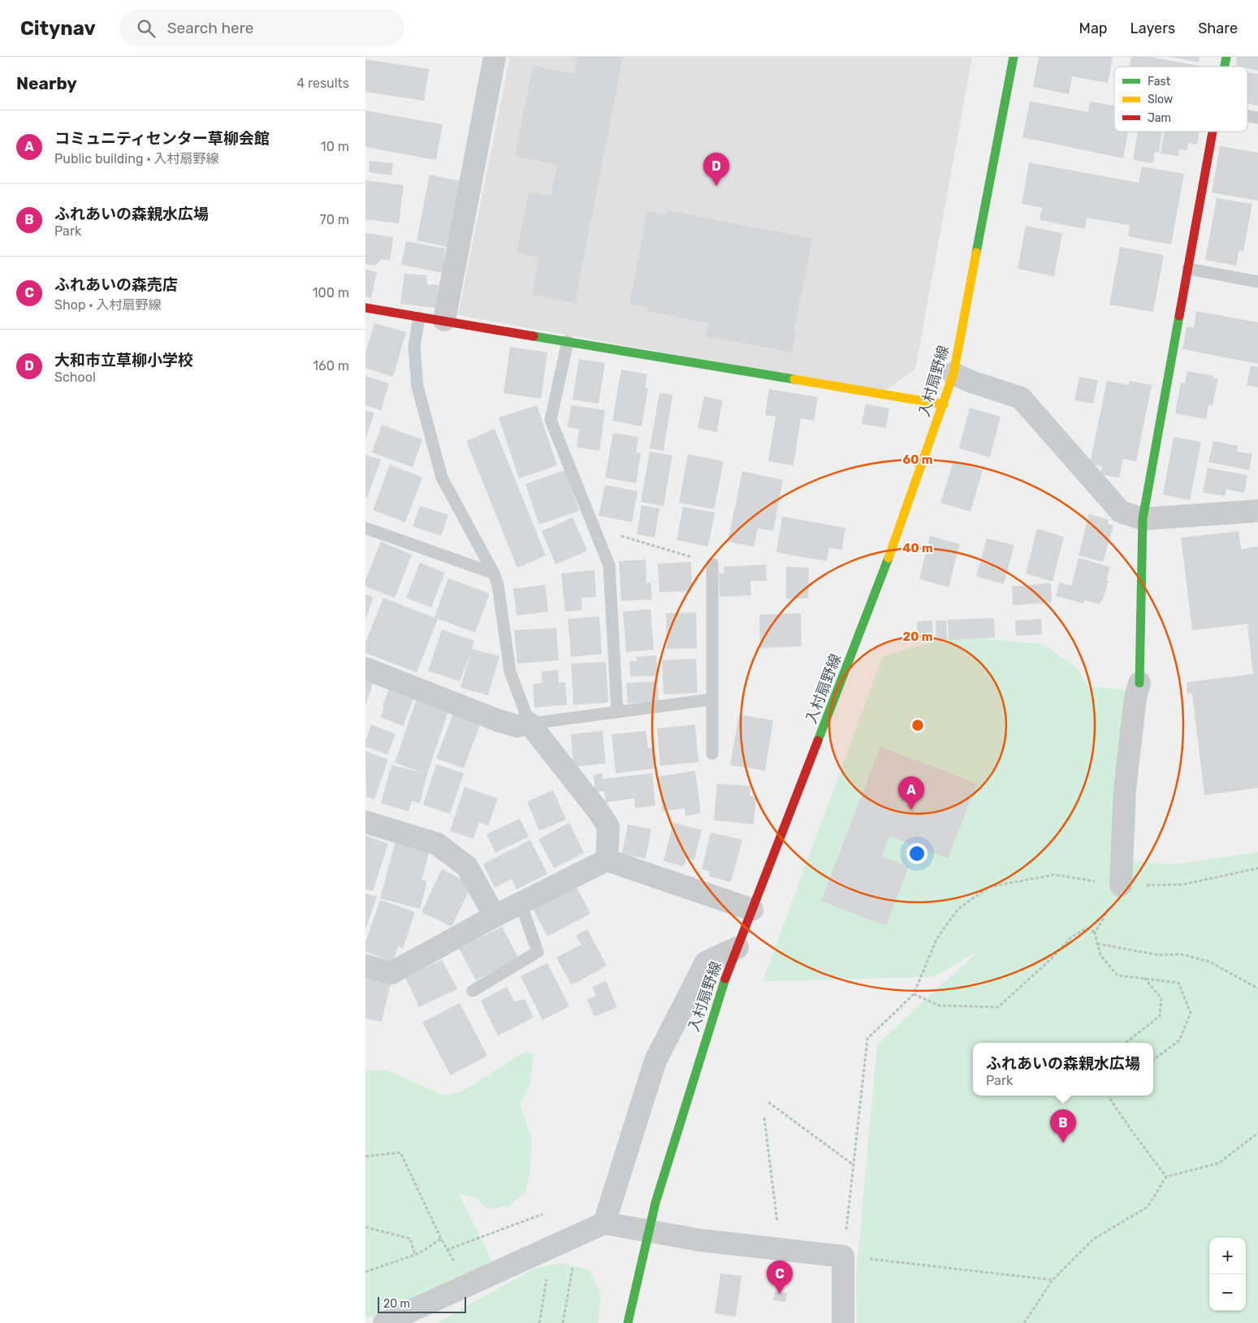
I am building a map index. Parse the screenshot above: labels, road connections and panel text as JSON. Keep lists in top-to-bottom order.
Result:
{
  "streets": {
    "street": ["入村扇野線"]
  },
  "legend": ["Fast", "Slow", "Jam"],
  "scale_bar": "20 m",
  "page": {
    "header": "Citynav",
    "search": "Search here",
    "nav": ["Map", "Layers", "Share"],
    "heading": ["Nearby", "4 results"],
    "list": [
      {
        "mark": "A",
        "name": "コミュニティセンター草柳会館",
        "note": "Public building · 入村扇野線",
        "value": "10 m"
      },
      {
        "mark": "B",
        "name": "ふれあいの森親水広場",
        "note": "Park",
        "value": "70 m"
      },
      {
        "mark": "C",
        "name": "ふれあいの森売店",
        "note": "Shop · 入村扇野線",
        "value": "100 m"
      },
      {
        "mark": "D",
        "name": "大和市立草柳小学校",
        "note": "School",
        "value": "160 m"
      }
    ],
    "pins": [
      "D",
      "A",
      "B",
      "C"
    ],
    "popup": ["ふれあいの森親水広場", "Park"],
    "map_buttons": ["+", "−"],
    "scale": "20 m"
  },
  "rings": ["60 m", "40 m", "20 m"]
}
